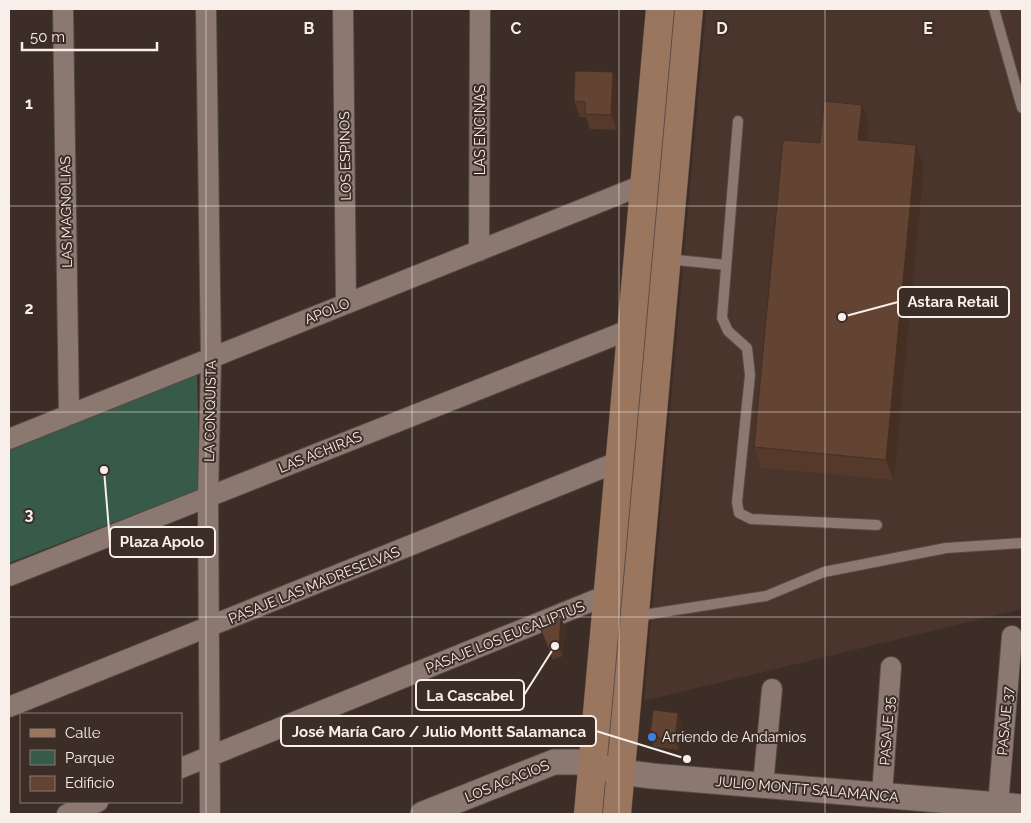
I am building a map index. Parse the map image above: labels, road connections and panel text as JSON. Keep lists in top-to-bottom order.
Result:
{
  "streets": {
    "street": [
      "LAS ENCINAS",
      "LOS ESPINOS",
      "LAS MAGNOLIAS",
      "APOLO",
      "LA CONQUISTA",
      "LAS ACHIRAS",
      "PASAJE LAS MADRESELVAS",
      "PASAJE LOS EUCALIPTUS",
      "PASAJE 37",
      "PASAJE 35",
      "LOS ACACIOS",
      "JULIO MONTT SALAMANCA"
    ]
  },
  "crossings": [
    ["LAS ENCINAS", "APOLO"],
    ["LOS ESPINOS", "APOLO"],
    ["LAS MAGNOLIAS", "APOLO"],
    ["APOLO", "LA CONQUISTA"],
    ["LA CONQUISTA", "LAS ACHIRAS"],
    ["LA CONQUISTA", "PASAJE LAS MADRESELVAS"],
    ["LA CONQUISTA", "PASAJE LOS EUCALIPTUS"],
    ["PASAJE 37", "JULIO MONTT SALAMANCA"],
    ["PASAJE 35", "JULIO MONTT SALAMANCA"],
    ["LOS ACACIOS", "JULIO MONTT SALAMANCA"]
  ],
  "places": [
    "Astara Retail",
    "Plaza Apolo",
    "La Cascabel",
    "Arriendo de Andamios",
    "José María Caro / Julio Montt Salamanca"
  ],
  "legend": ["Calle", "Parque", "Edificio"],
  "scale_bar": "50 m",
  "grid": {
    "columns": [
      "B",
      "C",
      "D",
      "E"
    ],
    "rows": ["1", "2", "3"]
  }
}
